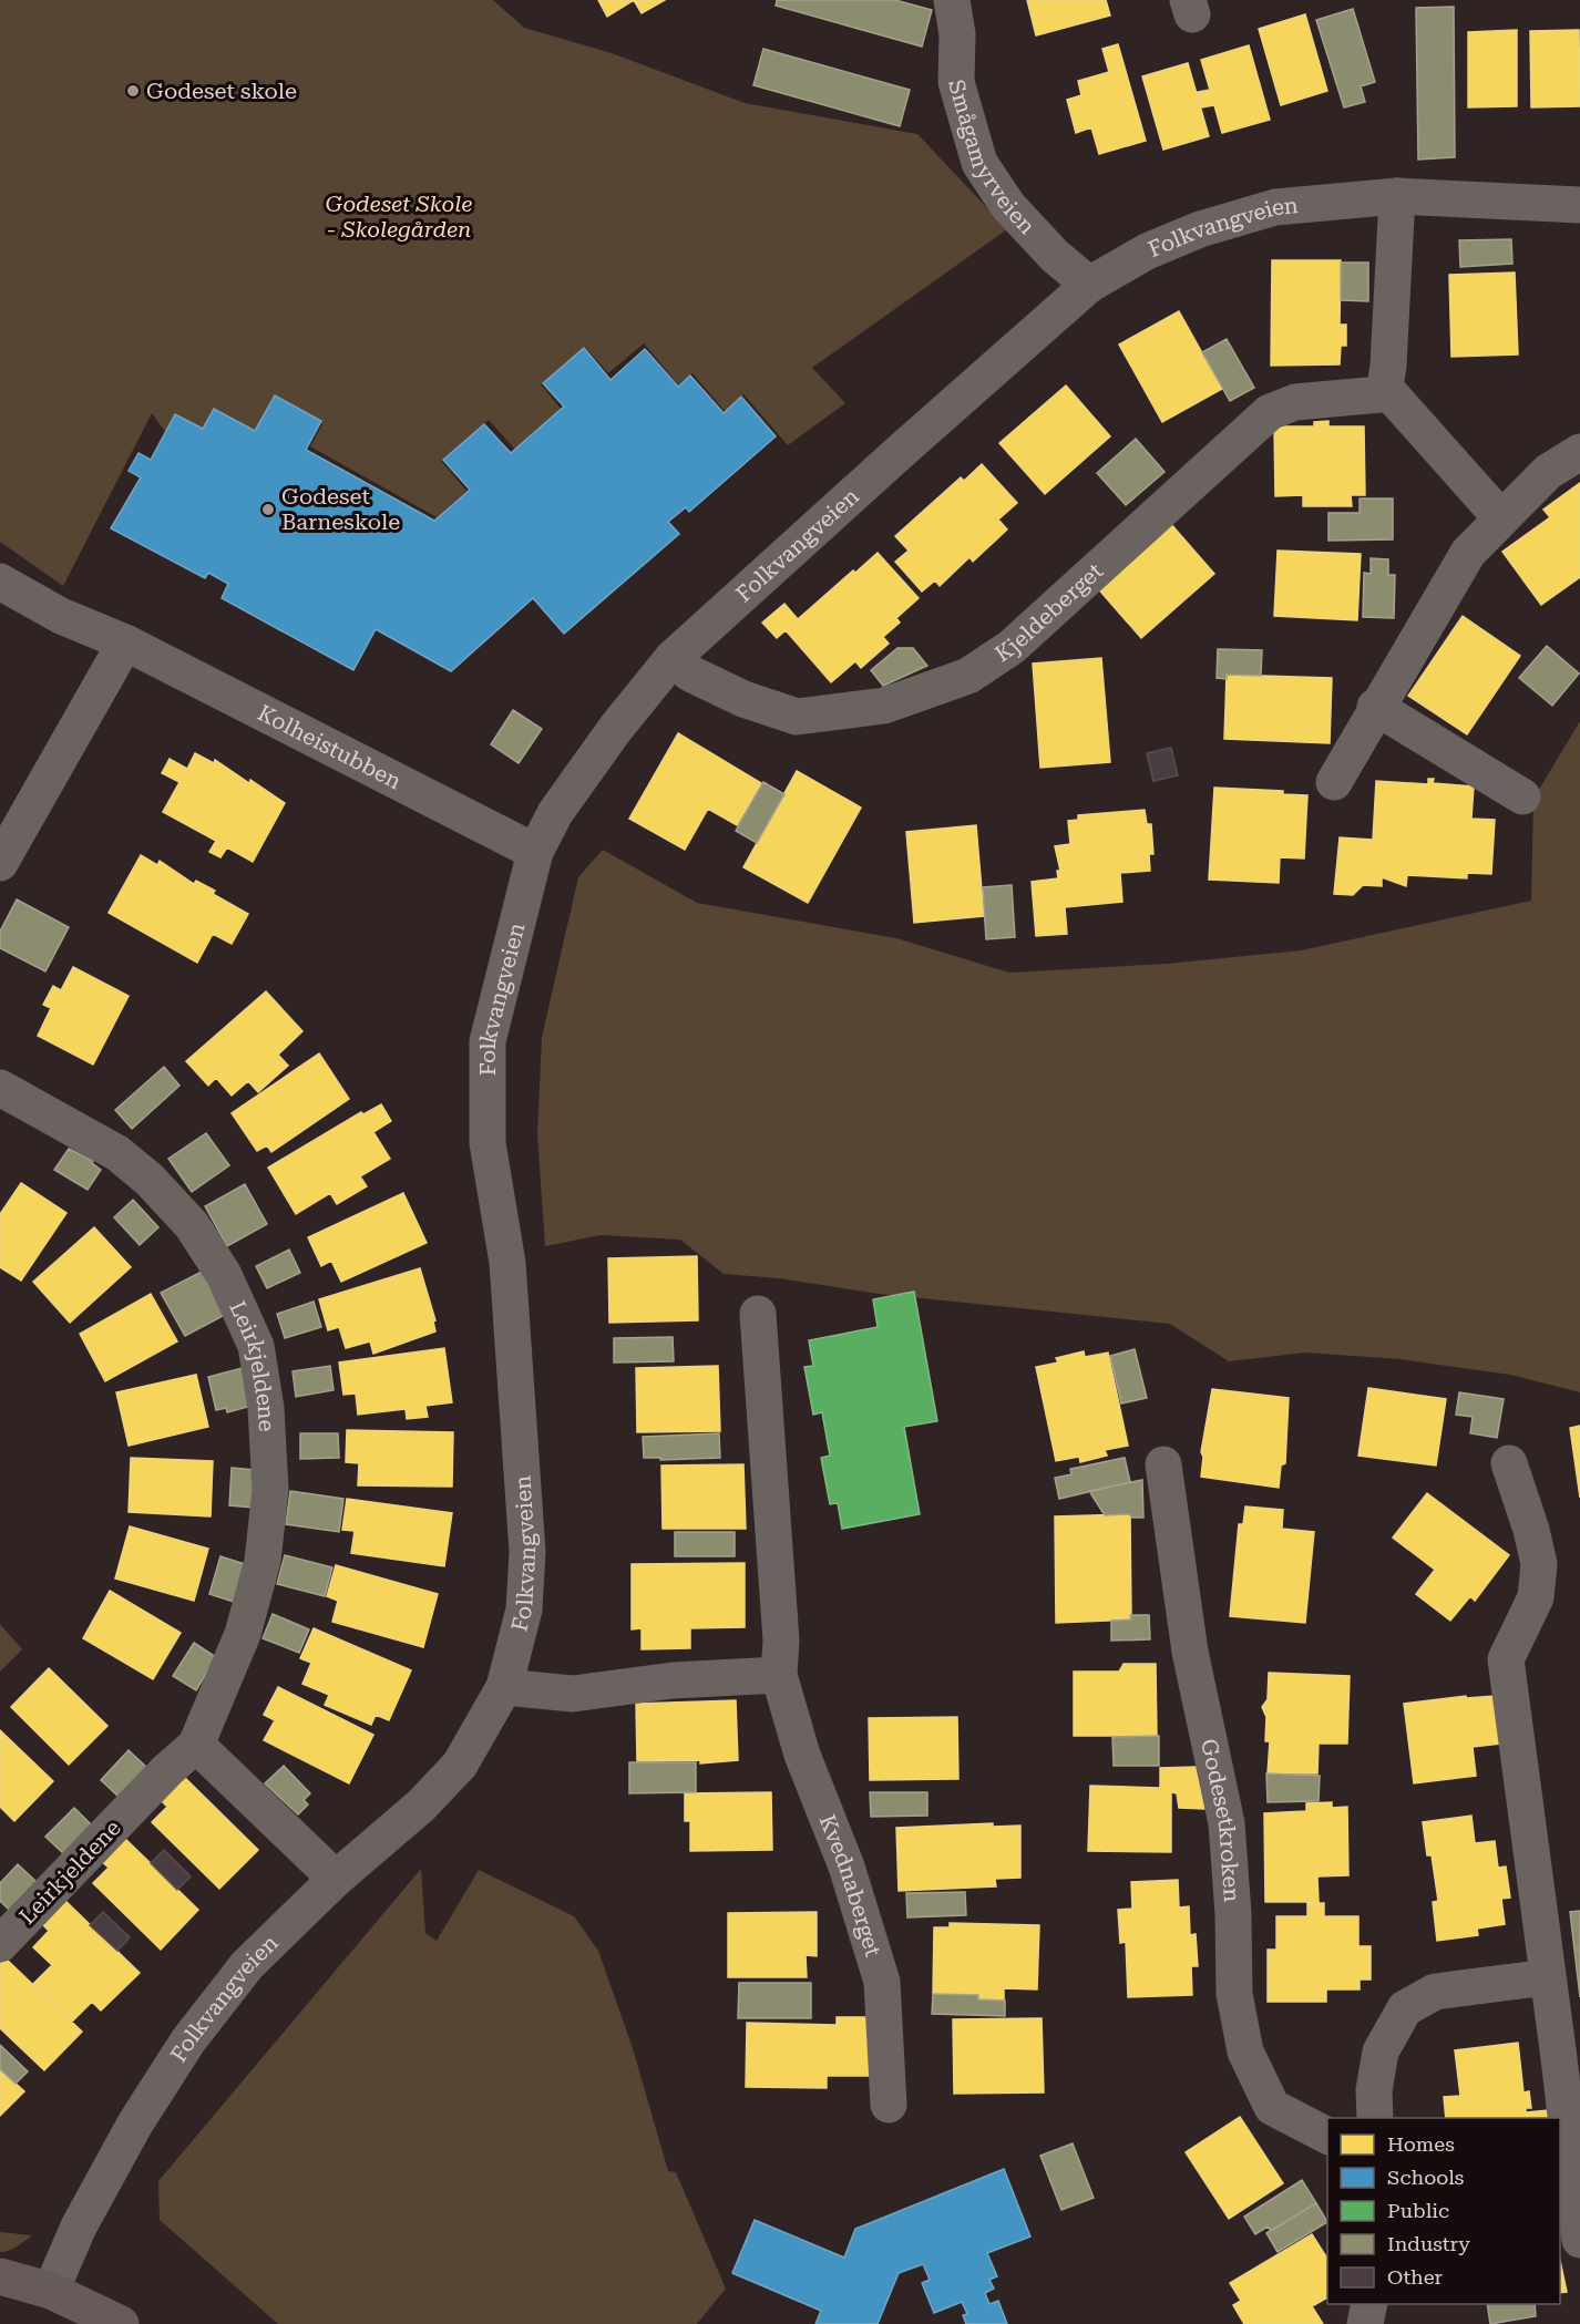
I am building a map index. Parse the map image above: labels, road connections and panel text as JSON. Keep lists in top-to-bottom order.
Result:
{
  "streets": {
    "street": [
      "Smågamyrveien",
      "Folkvangveien",
      "Kjeldeberget",
      "Kolheistubben",
      "Leirkjeldene",
      "Godesetkroken",
      "Kvednaberget"
    ]
  },
  "crossings": [
    ["Smågamyrveien", "Folkvangveien"],
    ["Folkvangveien", "Kjeldeberget"],
    ["Folkvangveien", "Kolheistubben"]
  ],
  "parks": ["Godeset Skole - Skolegården"],
  "places": ["Godeset skole", "Godeset Barneskole"],
  "legend": [
    "Homes",
    "Schools",
    "Public",
    "Industry",
    "Other"
  ]
}
